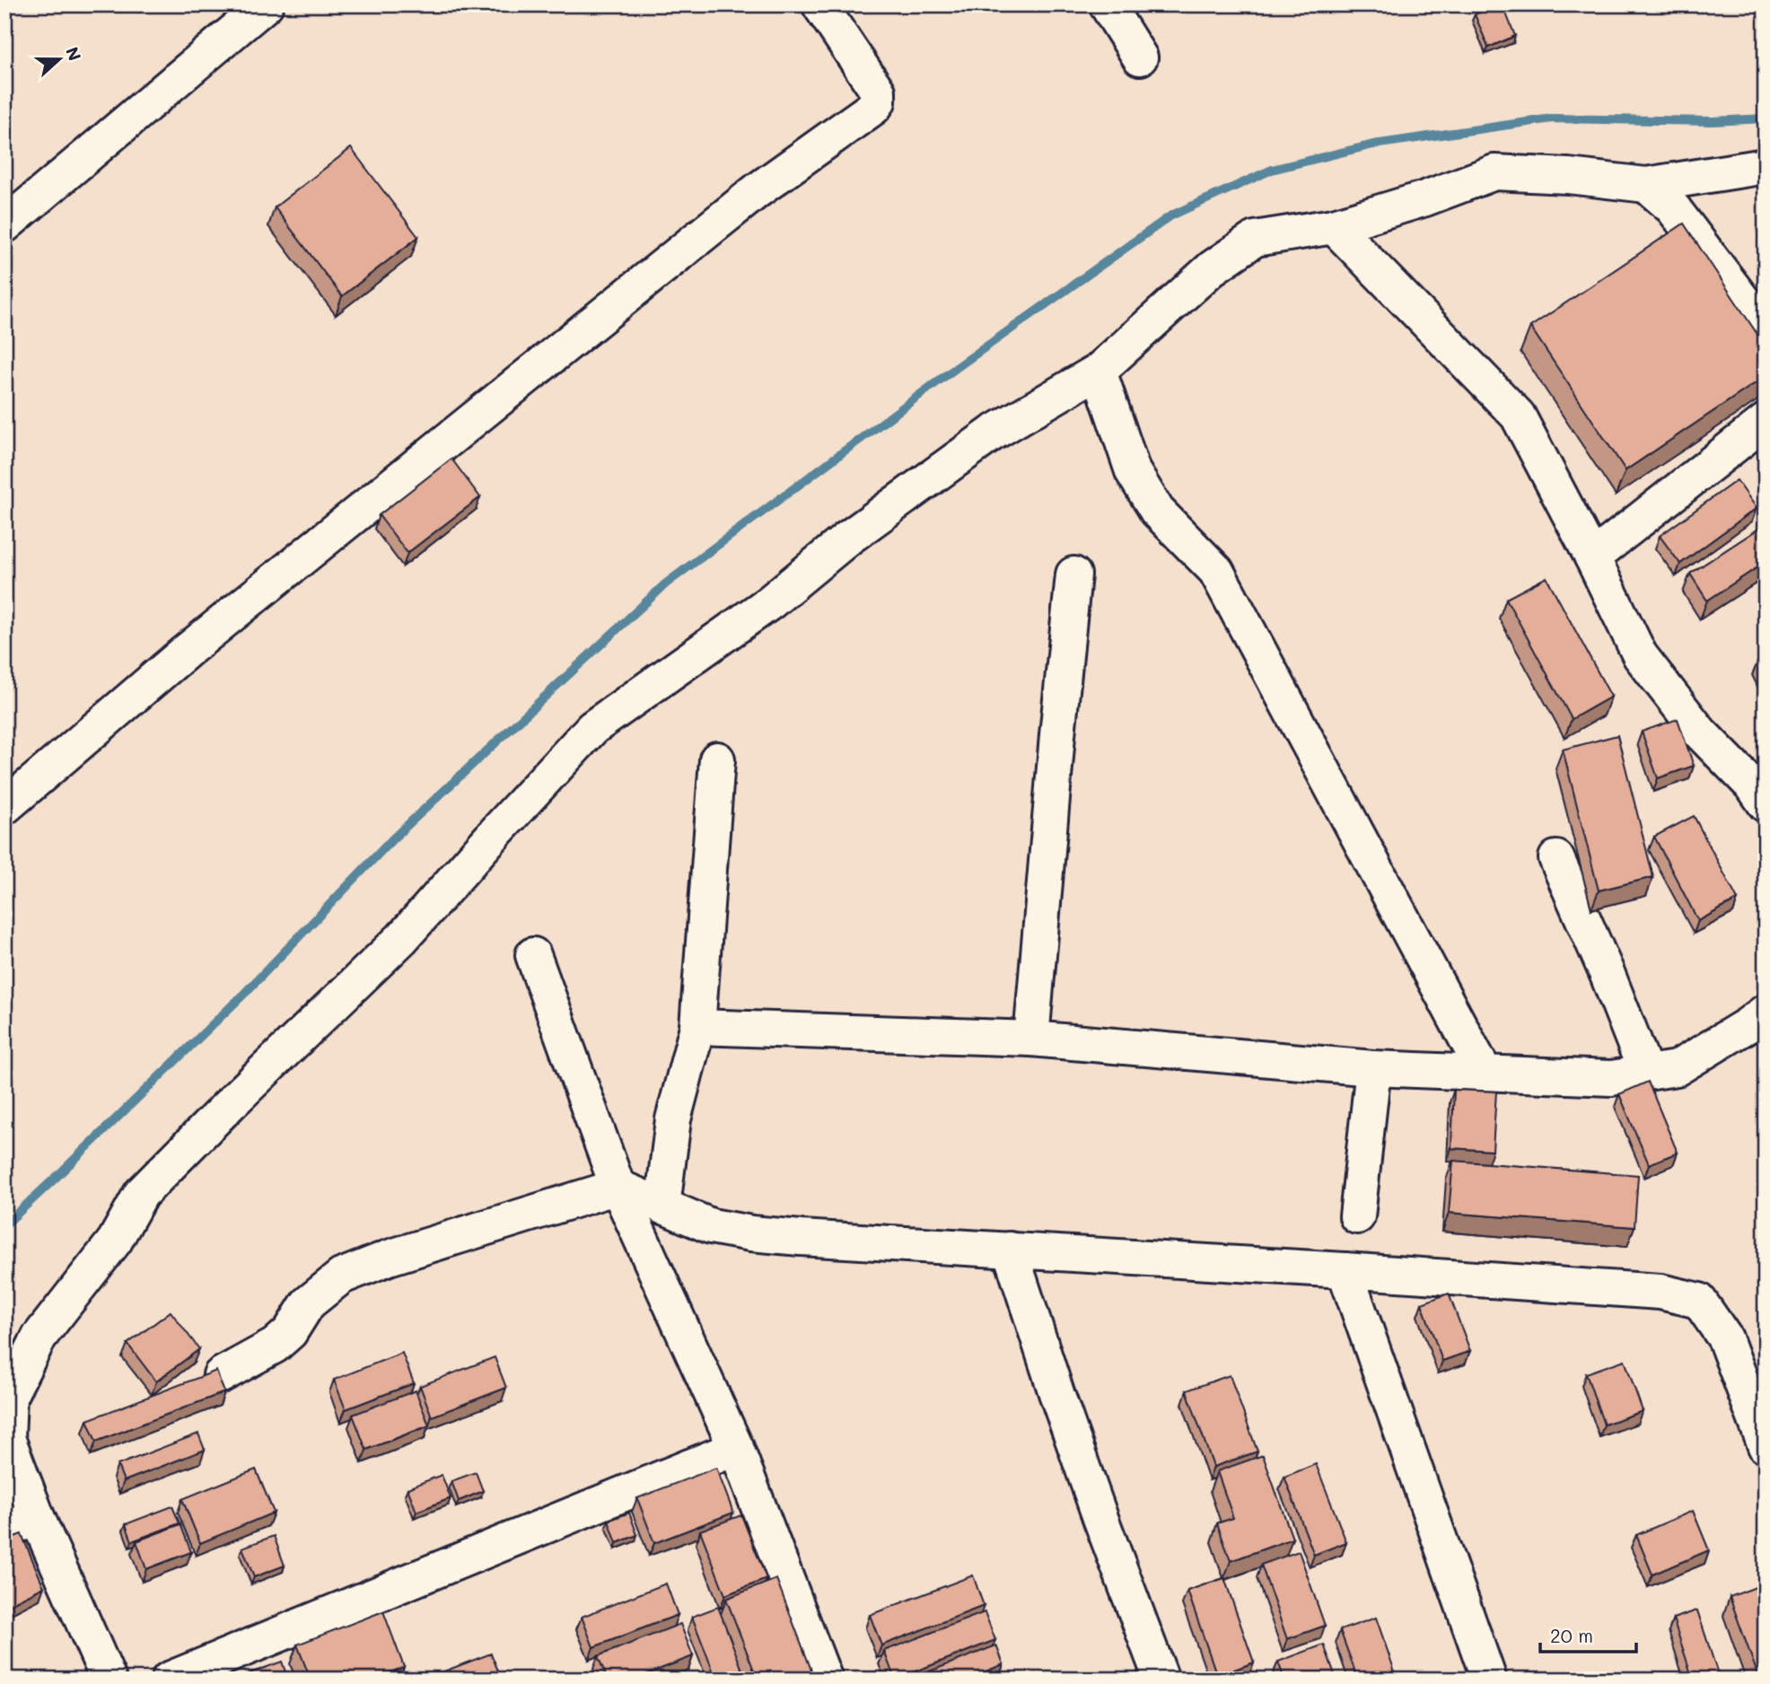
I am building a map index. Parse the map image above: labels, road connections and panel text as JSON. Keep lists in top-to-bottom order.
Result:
{
  "scale_bar": "20 m",
  "north": "right"
}
